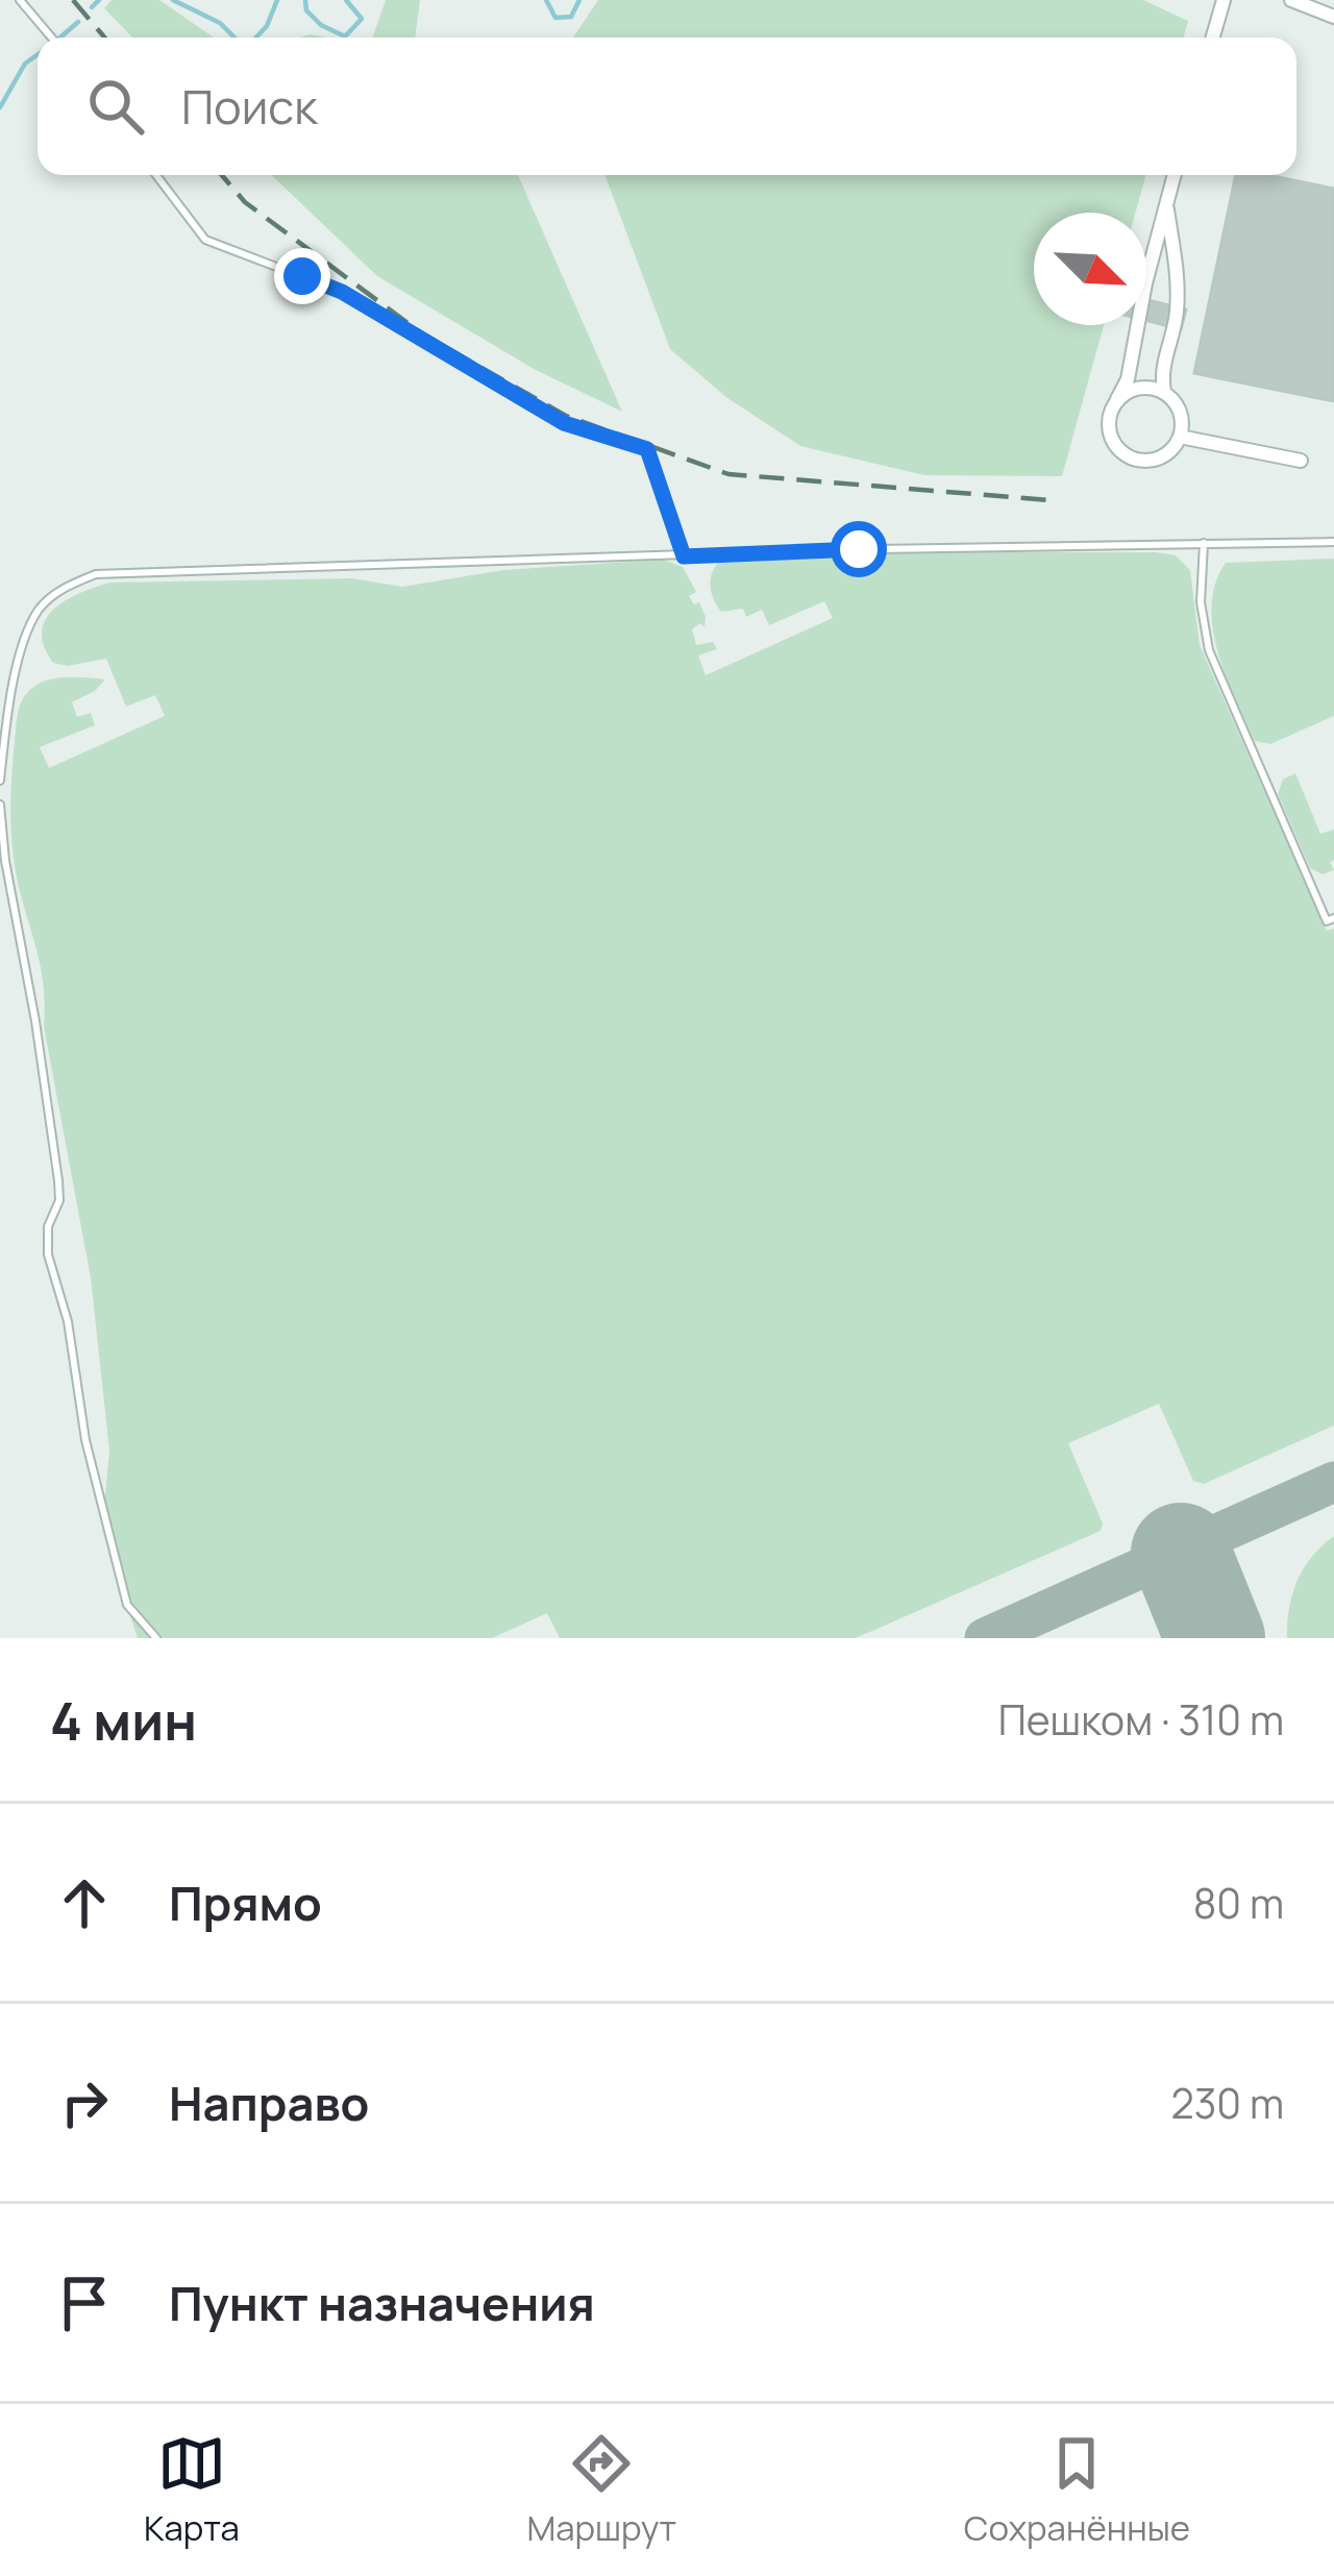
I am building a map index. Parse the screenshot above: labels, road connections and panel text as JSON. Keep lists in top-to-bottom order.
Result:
{
  "north": "bottom right",
  "page": {
    "search": "Поиск",
    "heading": ["4 мин", "Пешком · 310 m"],
    "list": [
      ["Прямо", "80 m"],
      ["Направо", "230 m"],
      "Пункт назначения"
    ],
    "nav": ["Карта", "Маршрут", "Сохранённые"]
  }
}
